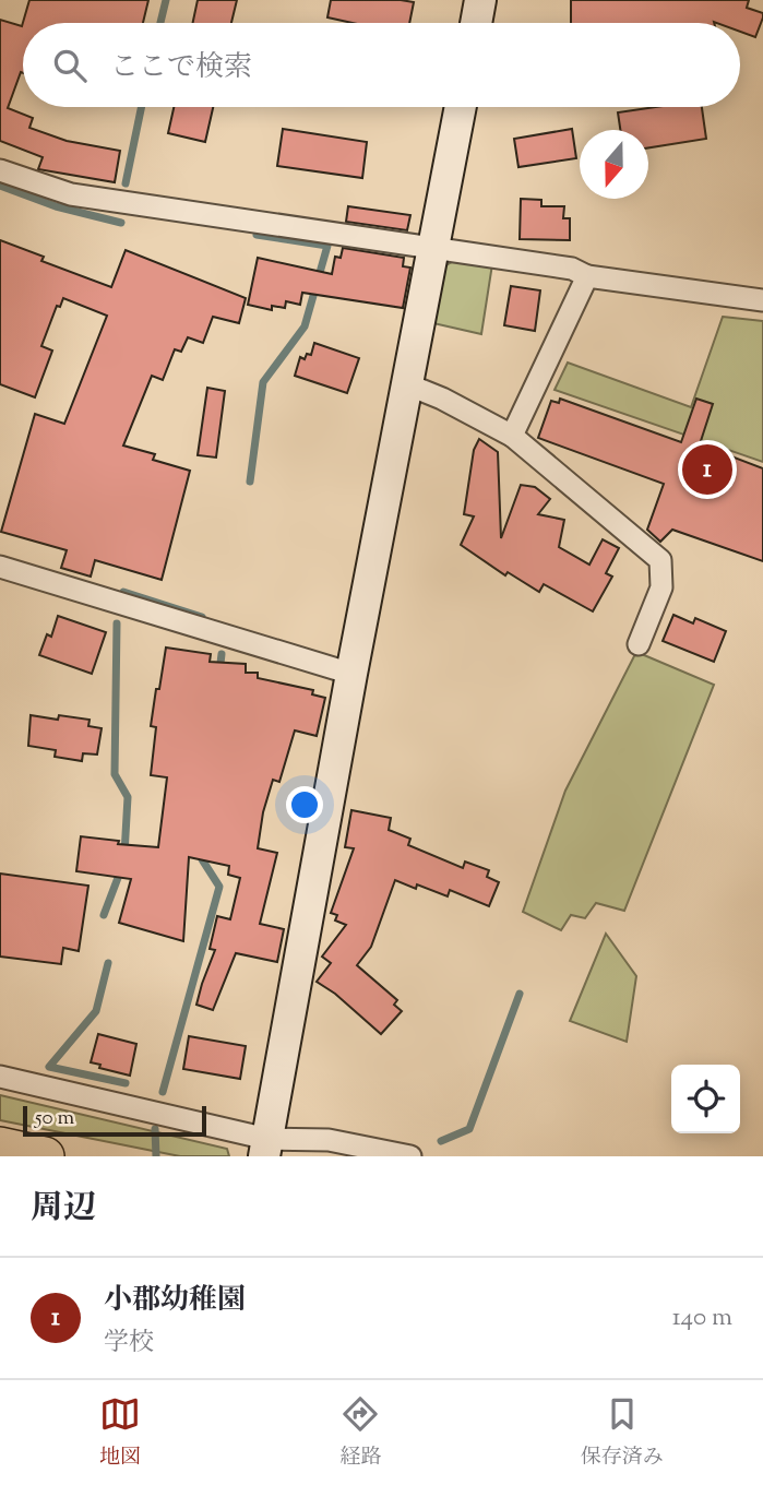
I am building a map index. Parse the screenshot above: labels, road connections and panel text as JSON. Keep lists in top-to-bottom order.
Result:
{
  "scale_bar": "50 m",
  "north": "bottom",
  "page": {
    "search": "ここで検索",
    "pins": "1",
    "scale": "50 m",
    "heading": "周辺",
    "list": [
      {
        "mark": "1",
        "name": "小郡幼稚園",
        "note": "学校",
        "value": "140 m"
      }
    ],
    "nav": ["地図", "経路", "保存済み"]
  }
}
